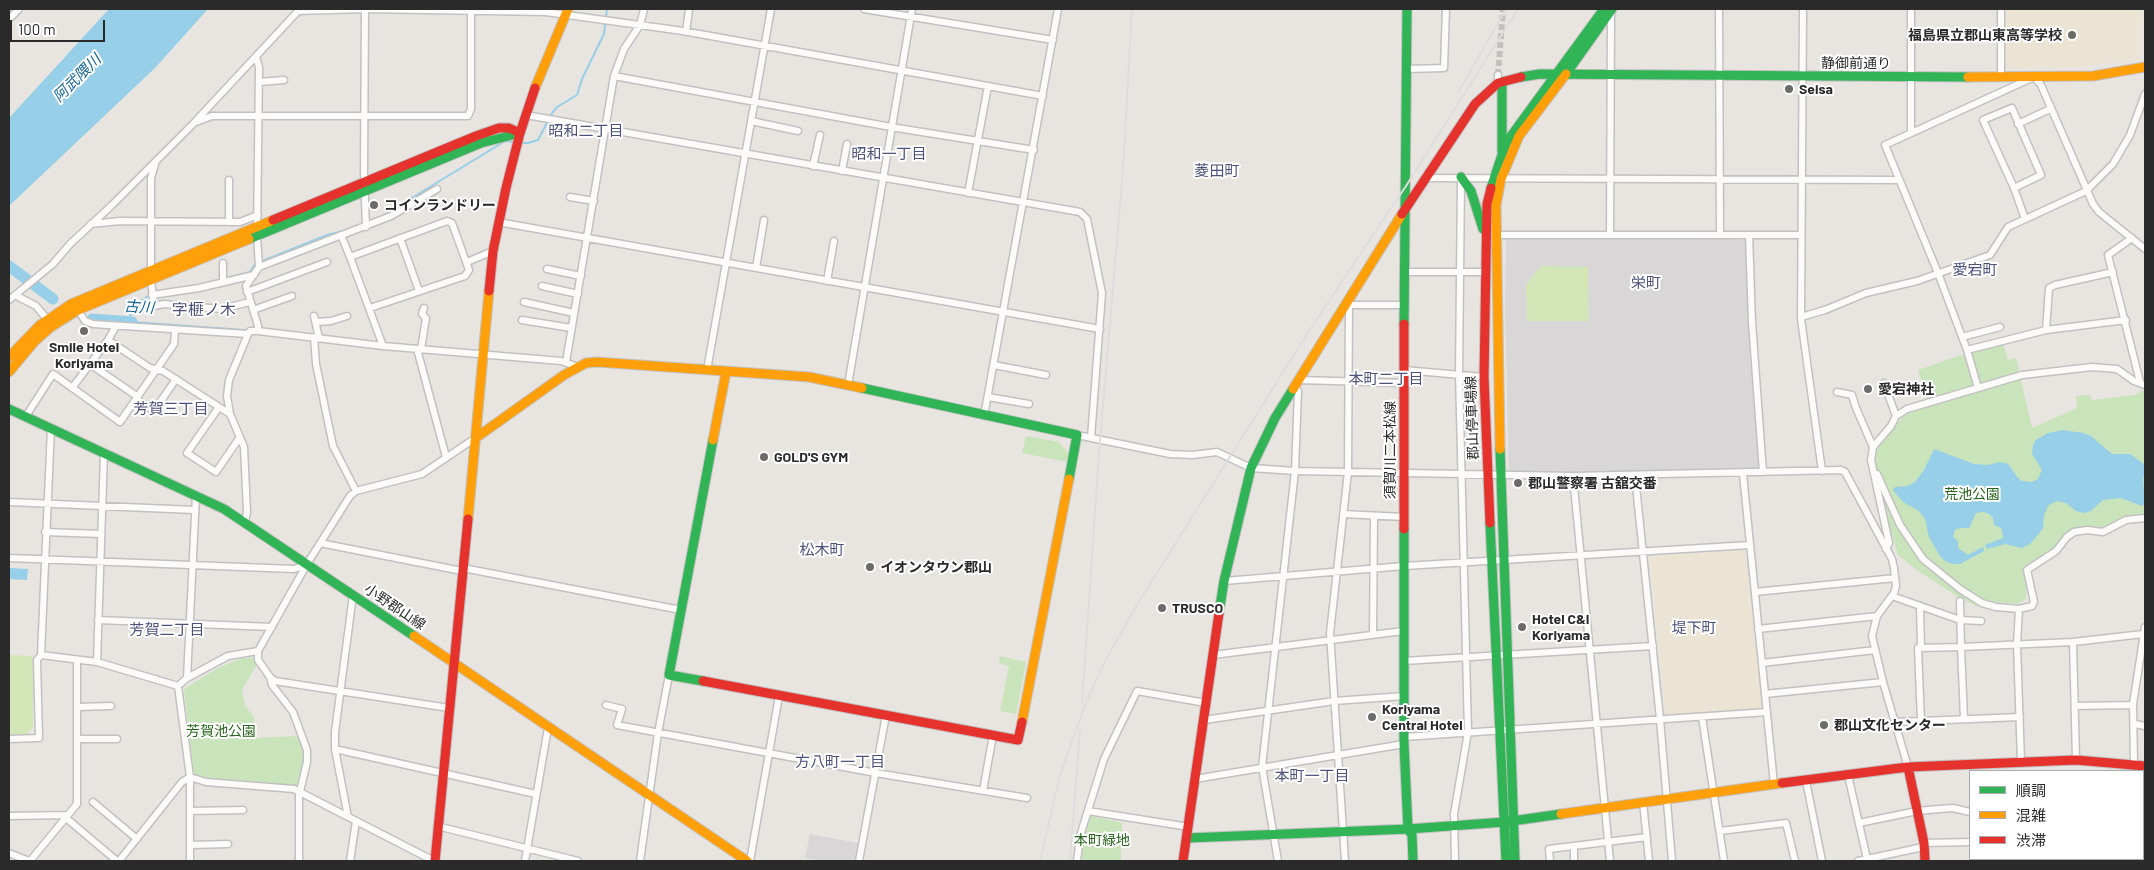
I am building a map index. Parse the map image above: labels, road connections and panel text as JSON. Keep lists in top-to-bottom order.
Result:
{
  "streets": {
    "street": [
      "静御前通り",
      "郡山停車場線",
      "須賀川二本松線",
      "小野郡山線"
    ]
  },
  "crossings": [
    ["静御前通り", "郡山停車場線"]
  ],
  "districts": [
    "昭和二丁目",
    "昭和一丁目",
    "菱田町",
    "愛宕町",
    "栄町",
    "字榧ノ木",
    "本町二丁目",
    "芳賀三丁目",
    "松木町",
    "堤下町",
    "芳賀二丁目",
    "方八町一丁目",
    "本町一丁目"
  ],
  "water": ["阿武隈川", "古川"],
  "parks": ["荒池公園", "芳賀池公園", "本町緑地"],
  "places": [
    "福島県立郡山東高等学校",
    "Seisa",
    "コインランドリー",
    "Smile Hotel Koriyama",
    "愛宕神社",
    "GOLD'S GYM",
    "郡山警察署 古舘交番",
    "イオンタウン郡山",
    "TRUSCO",
    "Hotel C&I Koriyama",
    "Koriyama Central Hotel",
    "郡山文化センター"
  ],
  "legend": ["順調", "混雑", "渋滞"],
  "scale_bar": "100 m"
}
